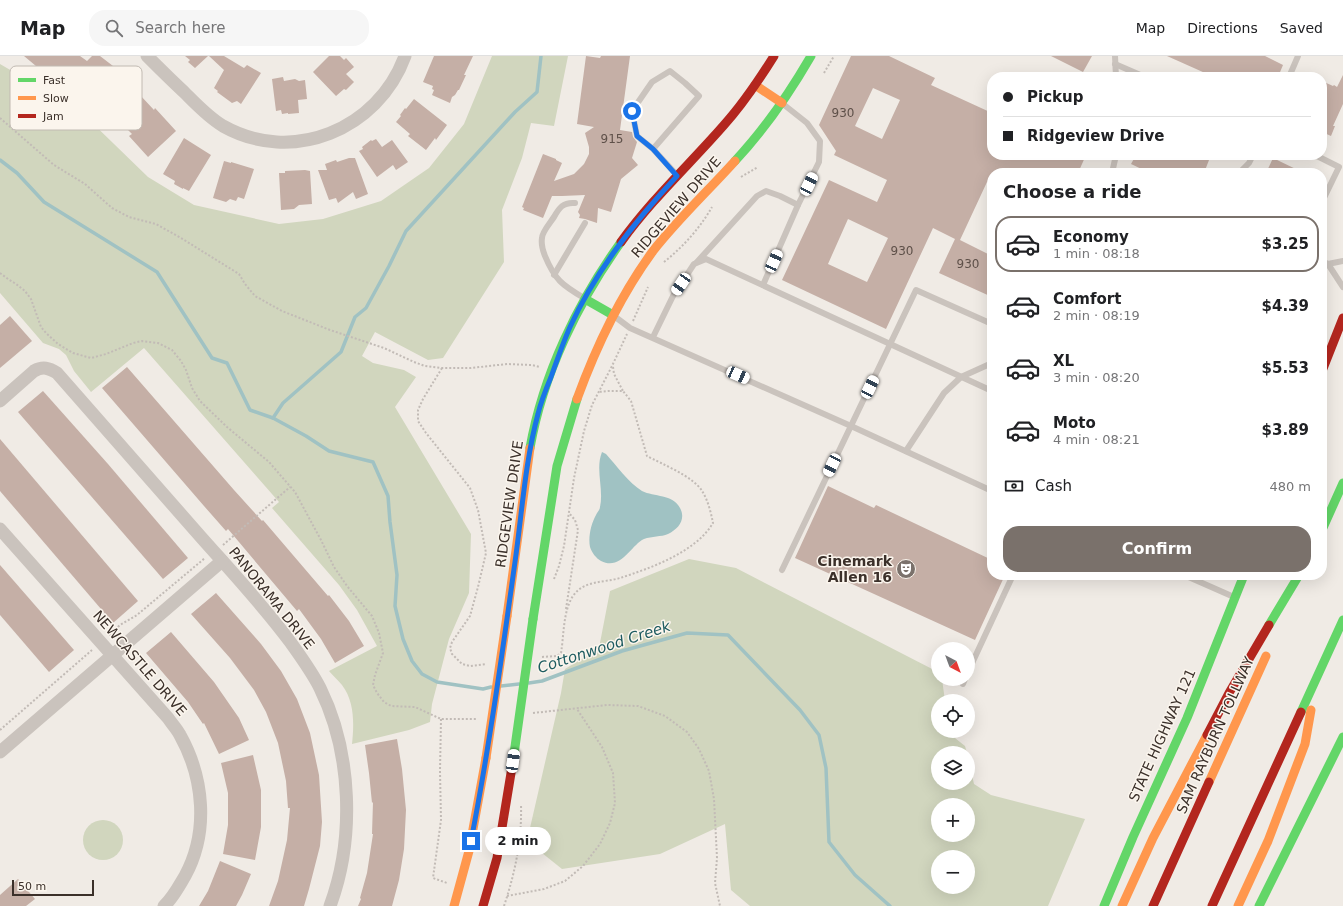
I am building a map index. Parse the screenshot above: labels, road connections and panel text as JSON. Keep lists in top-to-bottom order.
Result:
{
  "streets": {
    "main road": ["RIDGEVIEW DRIVE", "STATE HIGHWAY 121", "SAM RAYBURN TOLLWAY"],
    "street": ["PANORAMA DRIVE", "NEWCASTLE DRIVE"]
  },
  "water": ["Cottonwood Creek"],
  "places": {
    "theatre": ["Cinemark Allen 16"]
  },
  "house_numbers": [
    "930",
    "915",
    "930",
    "930"
  ],
  "legend": ["Fast", "Slow", "Jam"],
  "scale_bar": "50 m",
  "north": "bottom right",
  "page": {
    "header": "Map",
    "search": "Search here",
    "nav": ["Map", "Directions", "Saved"],
    "banner": ["Pickup", "Ridgeview Drive"],
    "heading": "Choose a ride",
    "list": [
      {
        "name": "Economy",
        "note": "1 min · 08:18",
        "value": "$3.25"
      },
      {
        "name": "Comfort",
        "note": "2 min · 08:19",
        "value": "$4.39"
      },
      {
        "name": "XL",
        "note": "3 min · 08:20",
        "value": "$5.53"
      },
      {
        "name": "Moto",
        "note": "4 min · 08:21",
        "value": "$3.89"
      }
    ],
    "pay": ["Cash", "480 m"],
    "buttons": "Confirm",
    "map_buttons": ["+", "−"],
    "bubble": "2 min",
    "scale": "50 m"
  }
}
